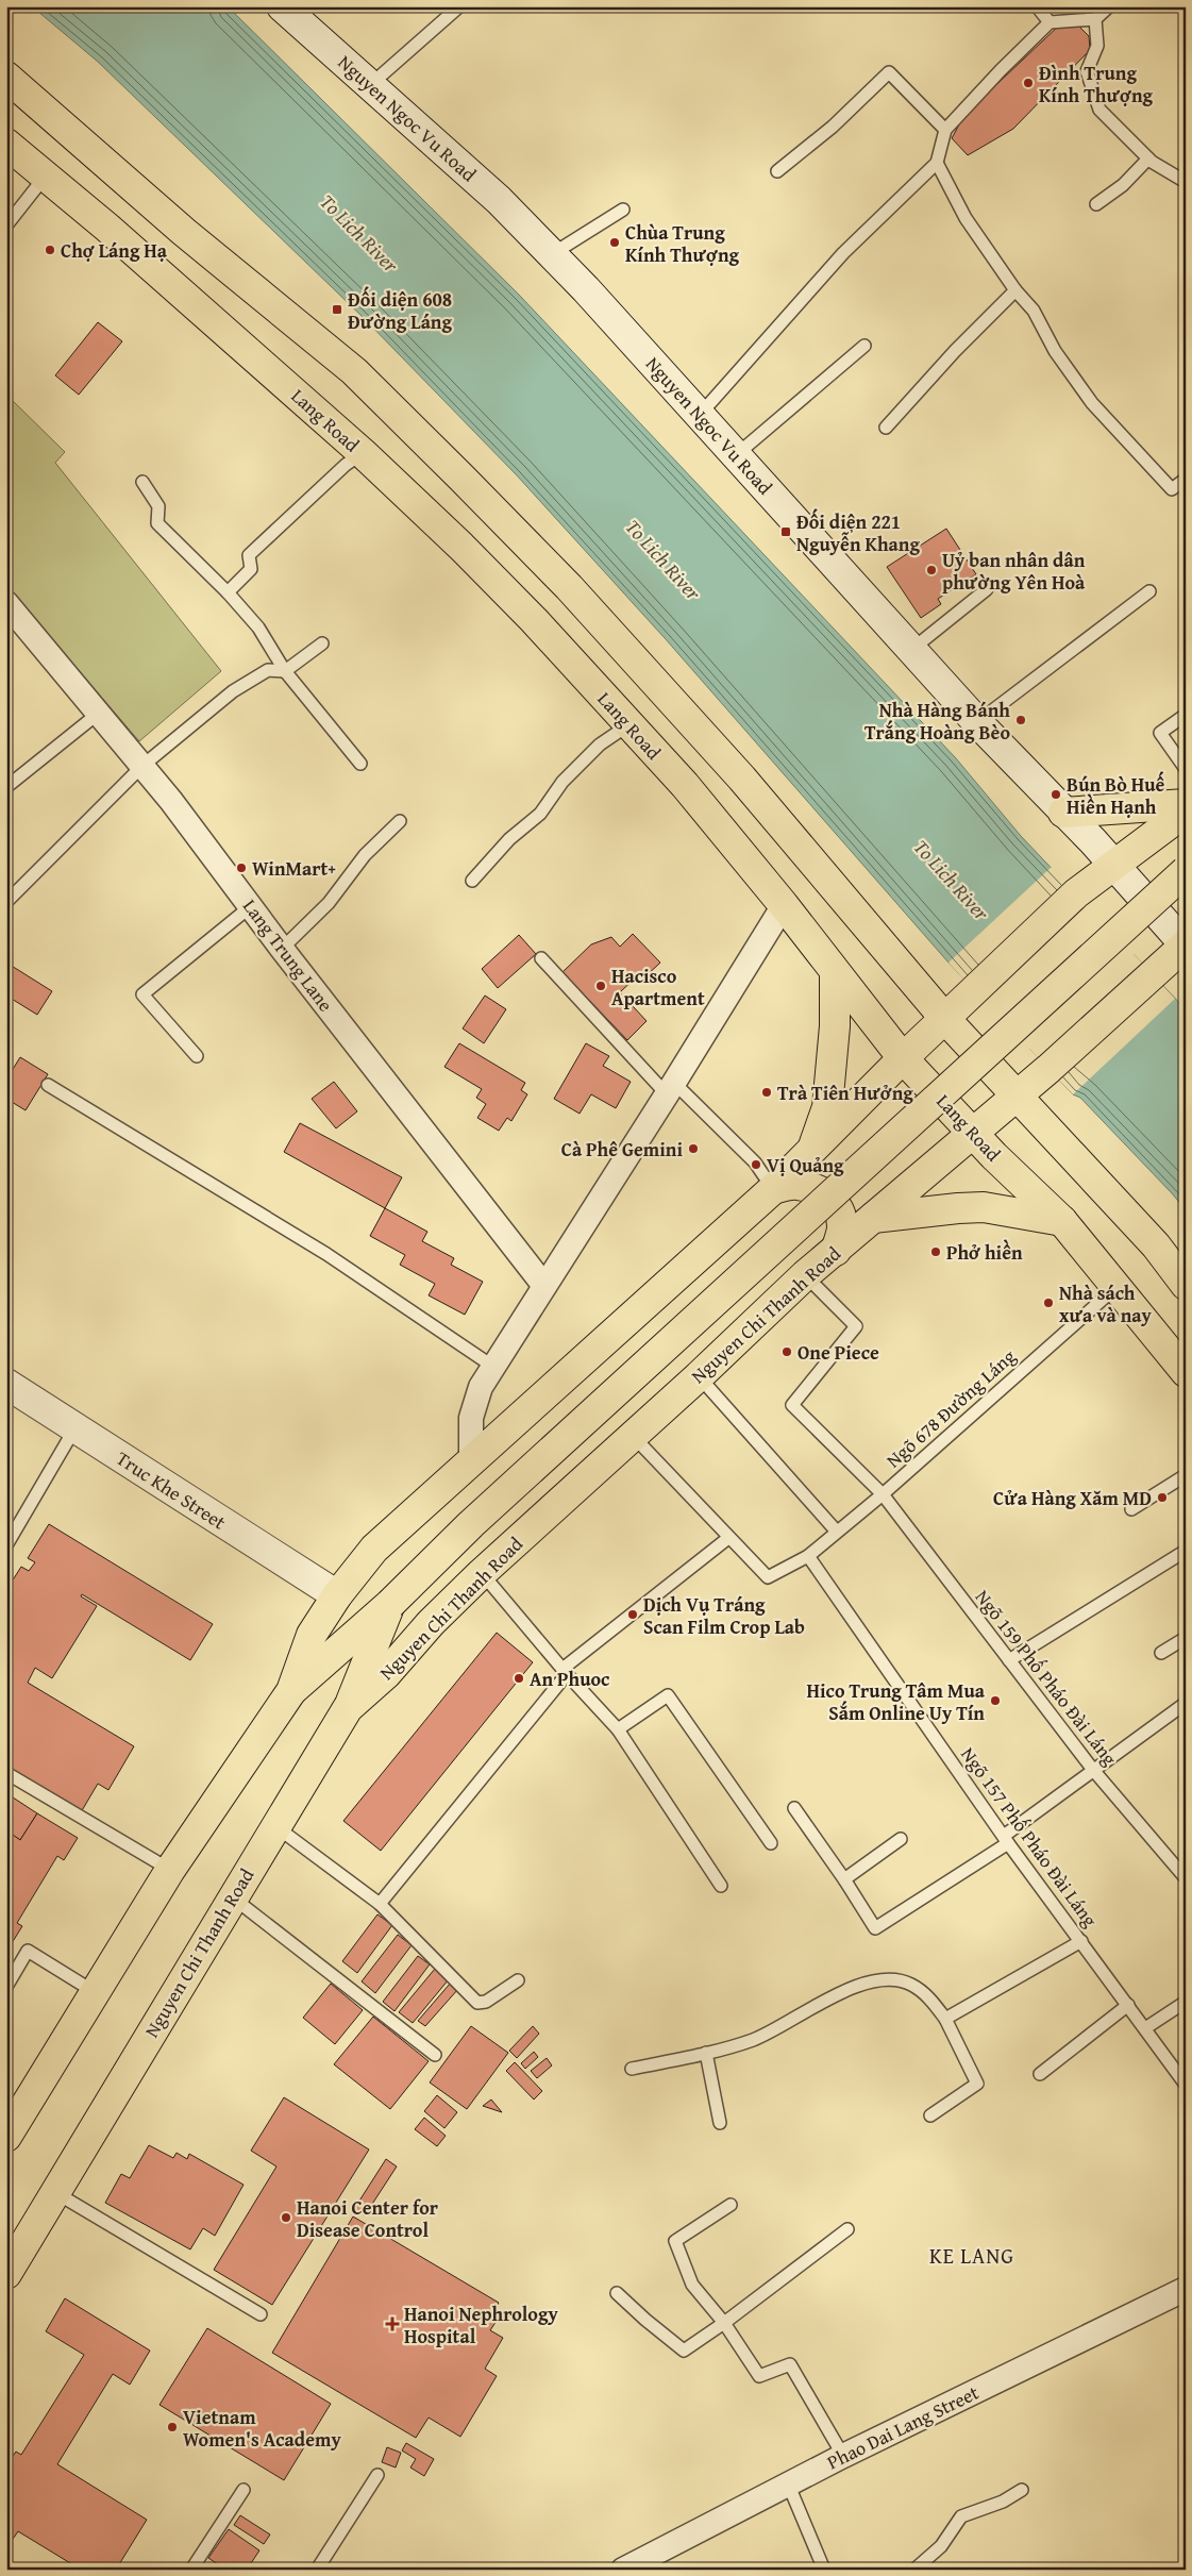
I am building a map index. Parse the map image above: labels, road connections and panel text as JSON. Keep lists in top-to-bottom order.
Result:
{
  "streets": {
    "main road": [
      "Nguyen Ngoc Vu Road",
      "Lang Road",
      "Nguyen Chi Thanh Road",
      "Truc Khe Street"
    ],
    "street": ["Lang Trung Lane", "Phao Dai Lang Street"],
    "lane": ["Ngõ 678 Đường Láng", "Ngõ 159 Phố Pháo Đài Láng", "Ngõ 157 Phố Pháo Đài Láng"]
  },
  "crossings": [
    ["Nguyen Ngoc Vu Road", "Nguyen Chi Thanh Road"],
    ["Lang Road", "Nguyen Chi Thanh Road"],
    ["Lang Road", "Ngõ 678 Đường Láng"],
    ["Nguyen Chi Thanh Road", "Ngõ 159 Phố Pháo Đài Láng"],
    ["Ngõ 678 Đường Láng", "Ngõ 159 Phố Pháo Đài Láng"],
    ["Ngõ 678 Đường Láng", "Ngõ 157 Phố Pháo Đài Láng"]
  ],
  "districts": ["KE LANG"],
  "water": ["To Lich River"],
  "places": {
    "other": [
      "Đình Trung Kính Thượng",
      "Chùa Trung Kính Thượng",
      "Chợ Láng Hạ",
      "Uỷ ban nhân dân phường Yên Hoà",
      "Nhà Hàng Bánh Trắng Hoàng Bèo",
      "Bún Bò Huế Hiền Hạnh",
      "WinMart+",
      "Hacisco Apartment",
      "Trà Tiên Hưởng",
      "Cà Phê Gemini",
      "Vị Quảng",
      "Phở hiền",
      "Nhà sách xưa và nay",
      "One Piece",
      "Cửa Hàng Xăm MD",
      "Dịch Vụ Tráng Scan Film Crop Lab",
      "An Phuoc",
      "Hico Trung Tâm Mua Sắm Online Uy Tín",
      "Hanoi Center for Disease Control",
      "Vietnam Women's Academy"
    ],
    "transit": ["Đối diện 608 Đường Láng", "Đối diện 221 Nguyễn Khang"],
    "health": ["Hanoi Nephrology Hospital"]
  }
}
